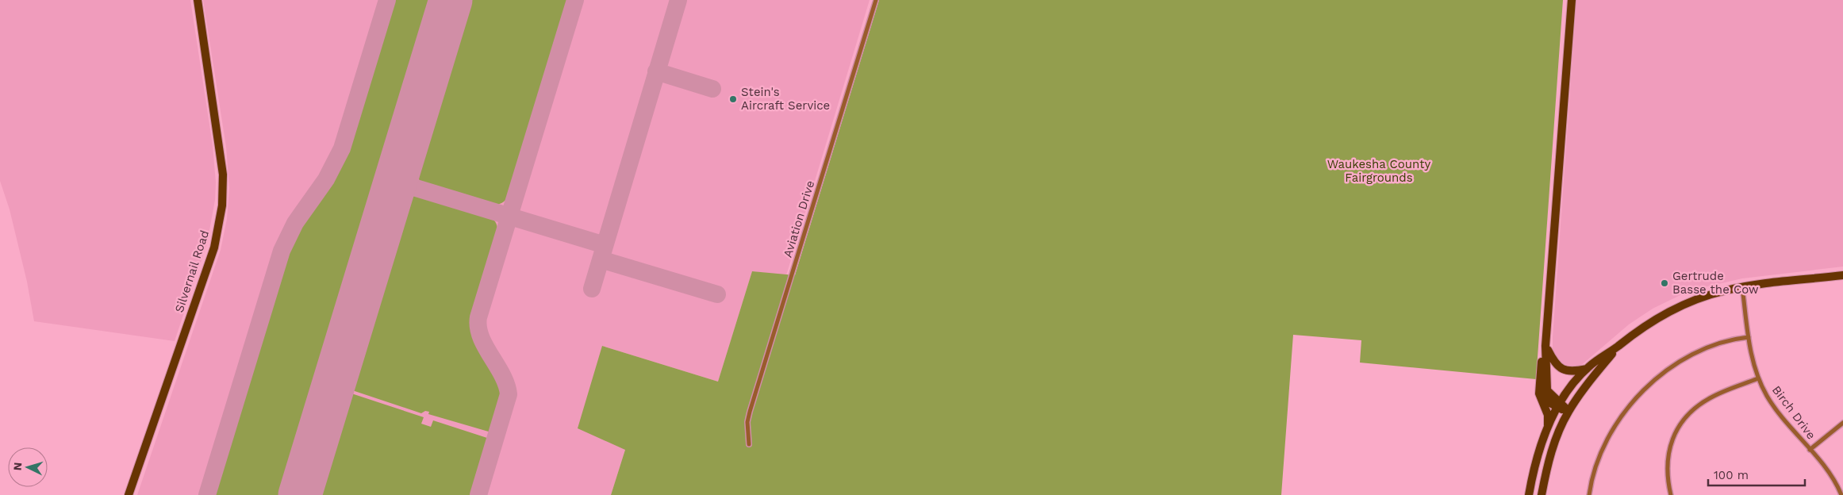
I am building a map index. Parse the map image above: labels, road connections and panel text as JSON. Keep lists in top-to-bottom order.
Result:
{
  "streets": {
    "street": ["Aviation Drive", "Silvernail Road", "Birch Drive"]
  },
  "parks": ["Waukesha County Fairgrounds"],
  "places": ["Stein's Aircraft Service", "Gertrude Basse the Cow"],
  "scale_bar": "100 m",
  "north": "left"
}
